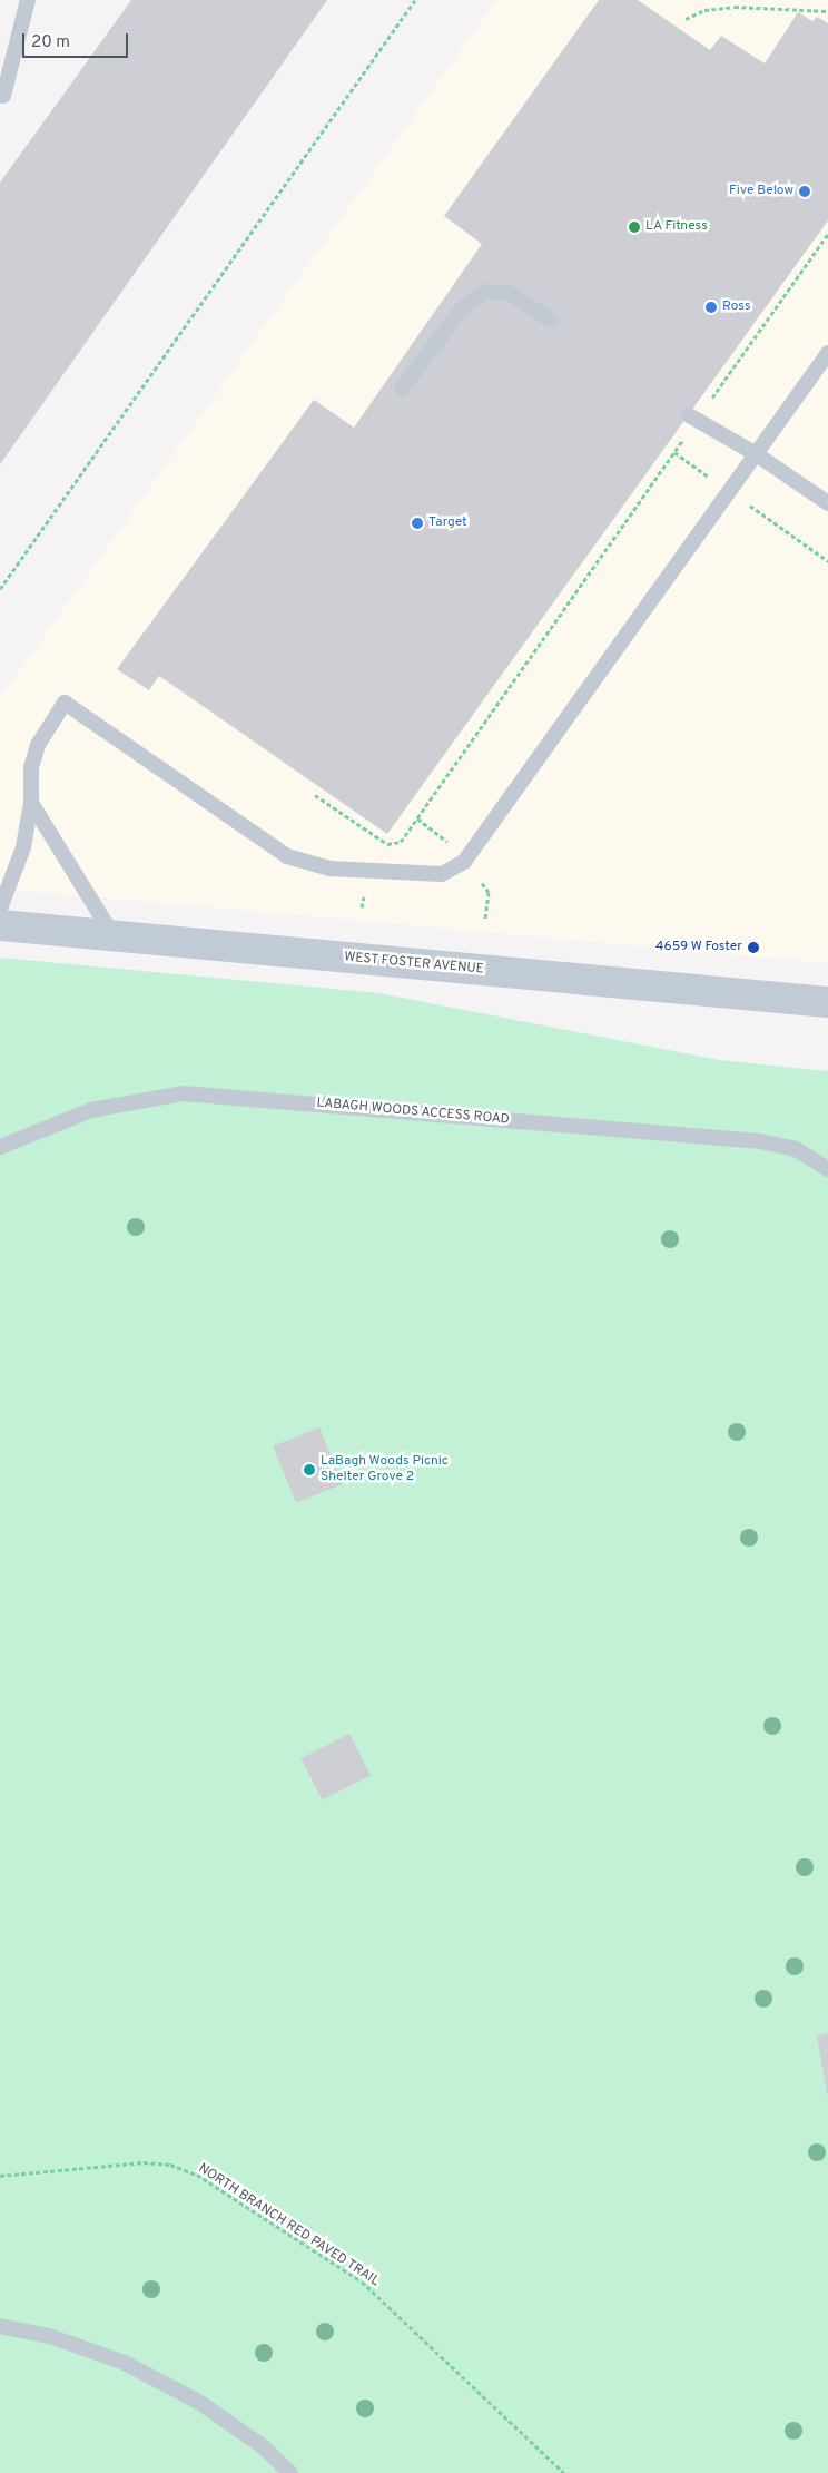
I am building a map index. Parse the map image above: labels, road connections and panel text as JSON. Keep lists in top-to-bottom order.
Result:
{
  "streets": {
    "main road": ["WEST FOSTER AVENUE"],
    "lane": ["LABAGH WOODS ACCESS ROAD"],
    "path": ["NORTH BRANCH RED PAVED TRAIL"]
  },
  "places": [
    "Five Below",
    "LA Fitness",
    "Ross",
    "Target",
    "4659 W Foster",
    "LaBagh Woods Picnic Shelter Grove 2"
  ],
  "scale_bar": "20 m"
}
